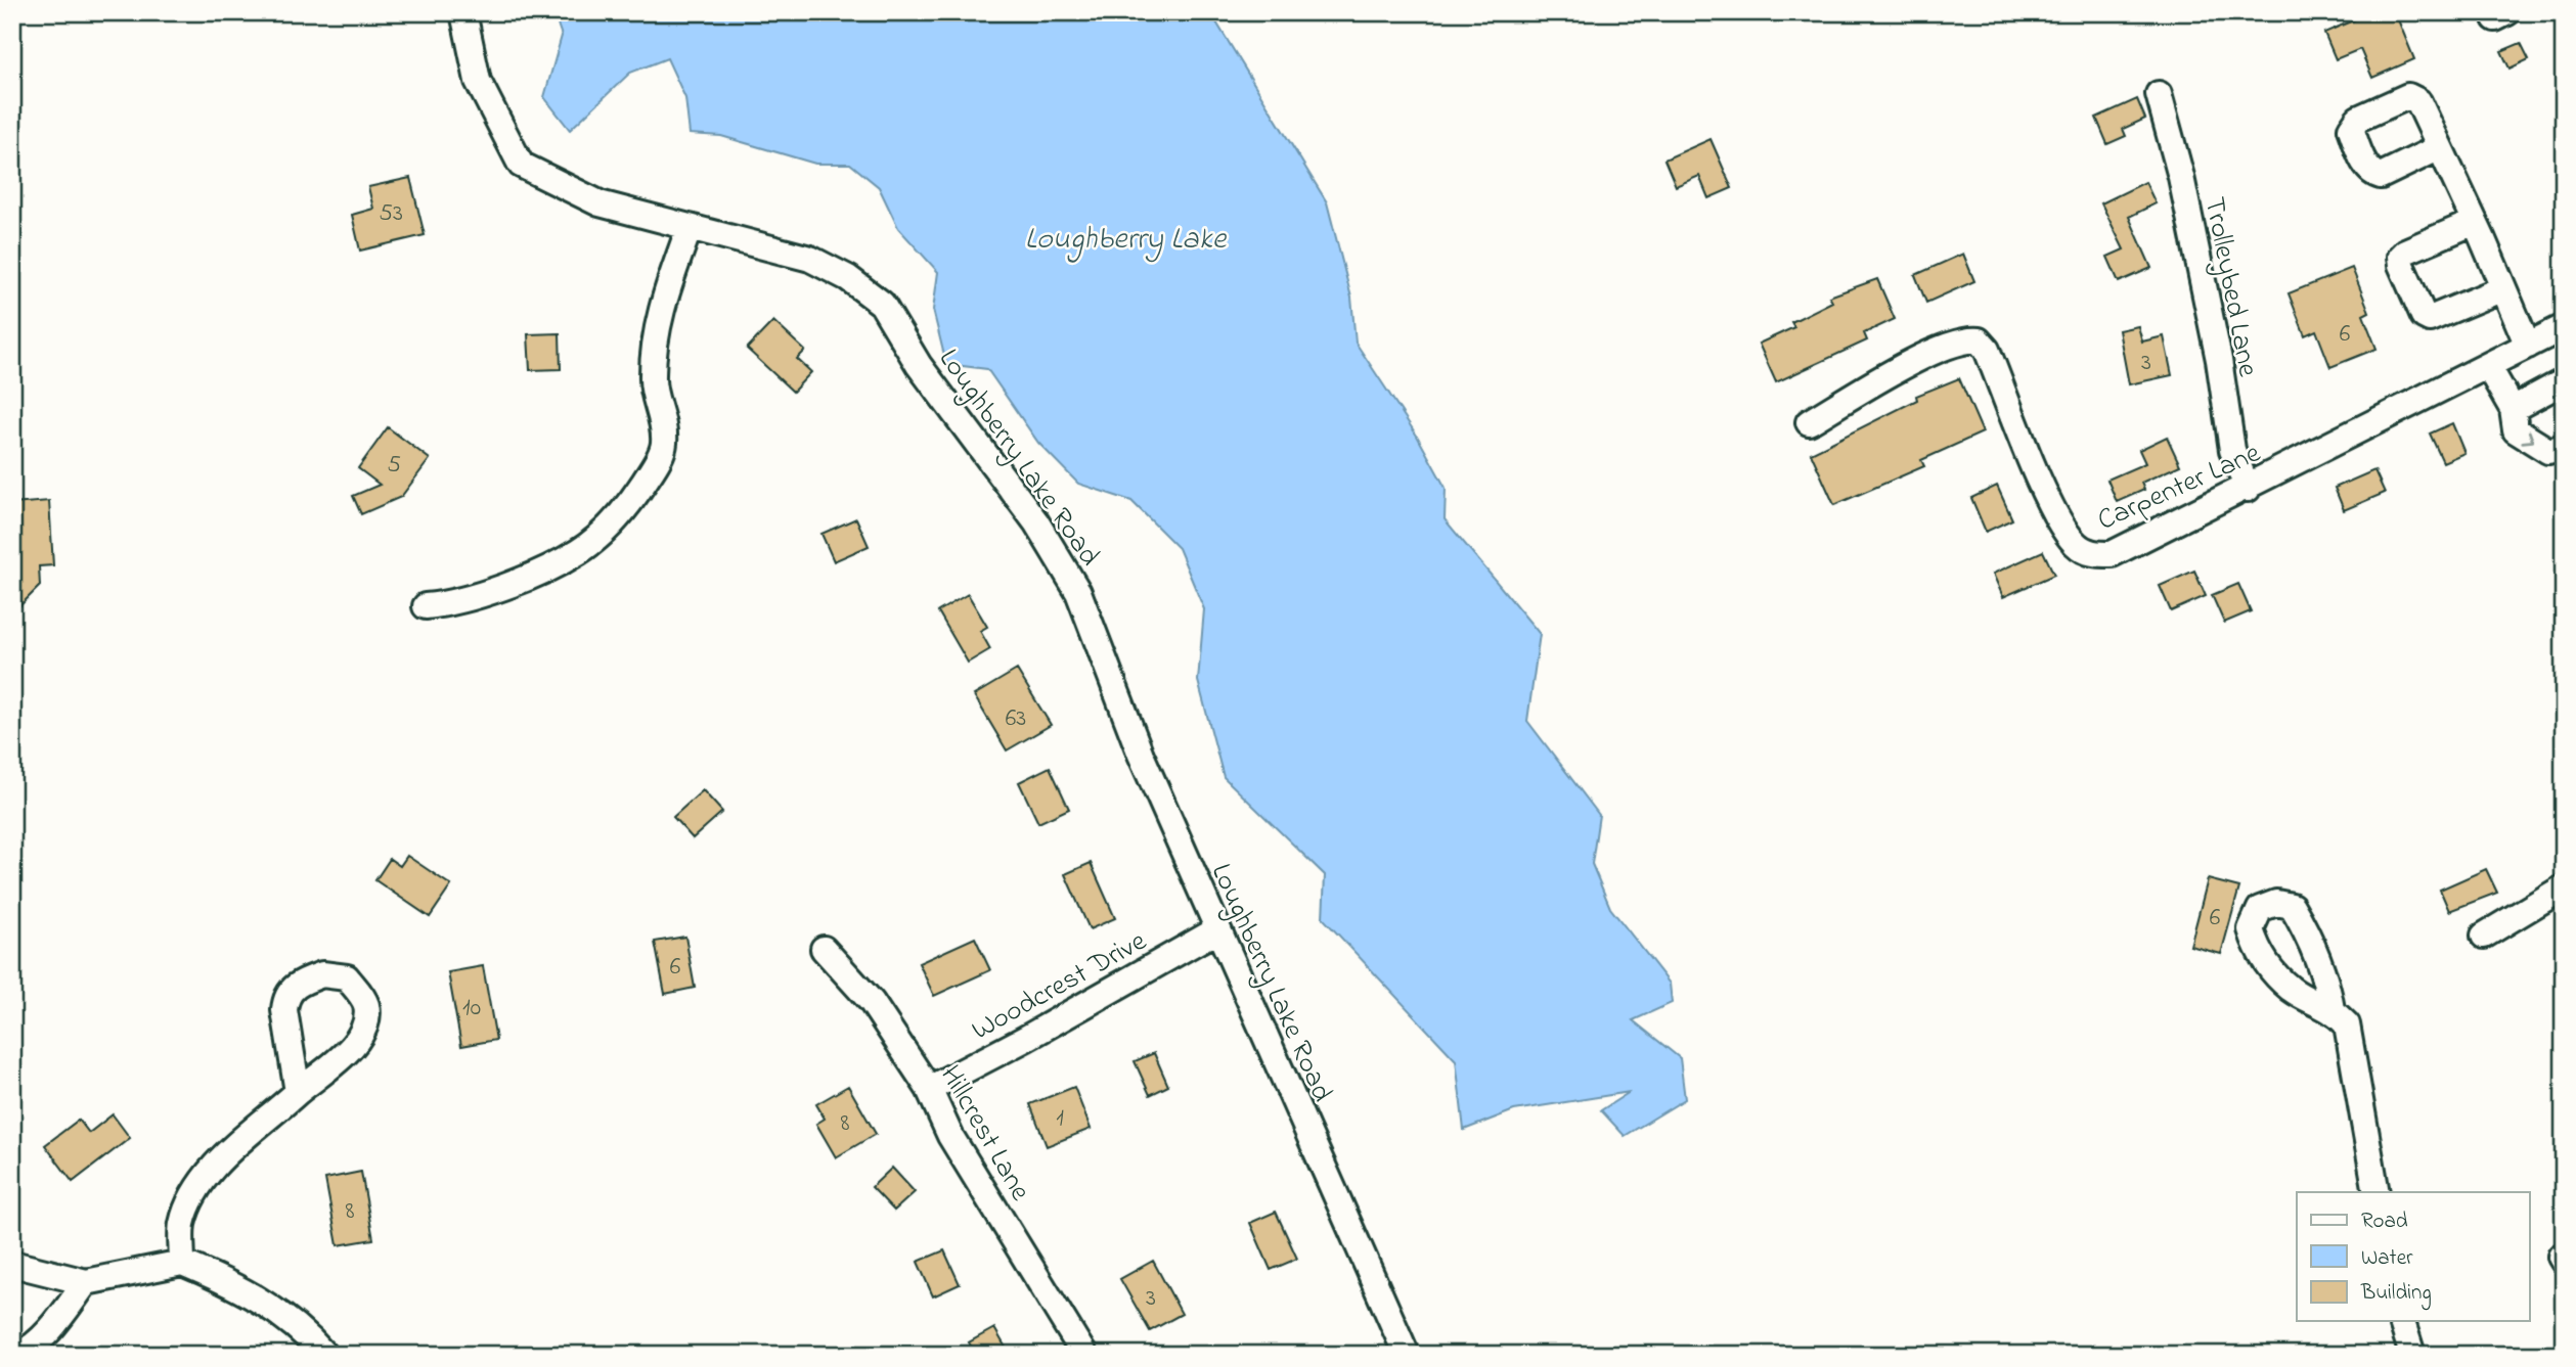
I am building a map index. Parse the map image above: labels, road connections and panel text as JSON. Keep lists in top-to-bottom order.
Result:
{
  "streets": {
    "street": [
      "Trolleybed Lane",
      "Loughberry Lake Road",
      "Carpenter Lane",
      "Woodcrest Drive",
      "Hillcrest Lane"
    ]
  },
  "crossings": [
    ["Trolleybed Lane", "Carpenter Lane"],
    ["Loughberry Lake Road", "Woodcrest Drive"],
    ["Woodcrest Drive", "Hillcrest Lane"]
  ],
  "water": ["Loughberry Lake"],
  "house_numbers": [
    "53",
    "6",
    "3",
    "5",
    "63",
    "6",
    "6",
    "10",
    "1",
    "8",
    "8",
    "3"
  ],
  "legend": ["Road", "Water", "Building"]
}
